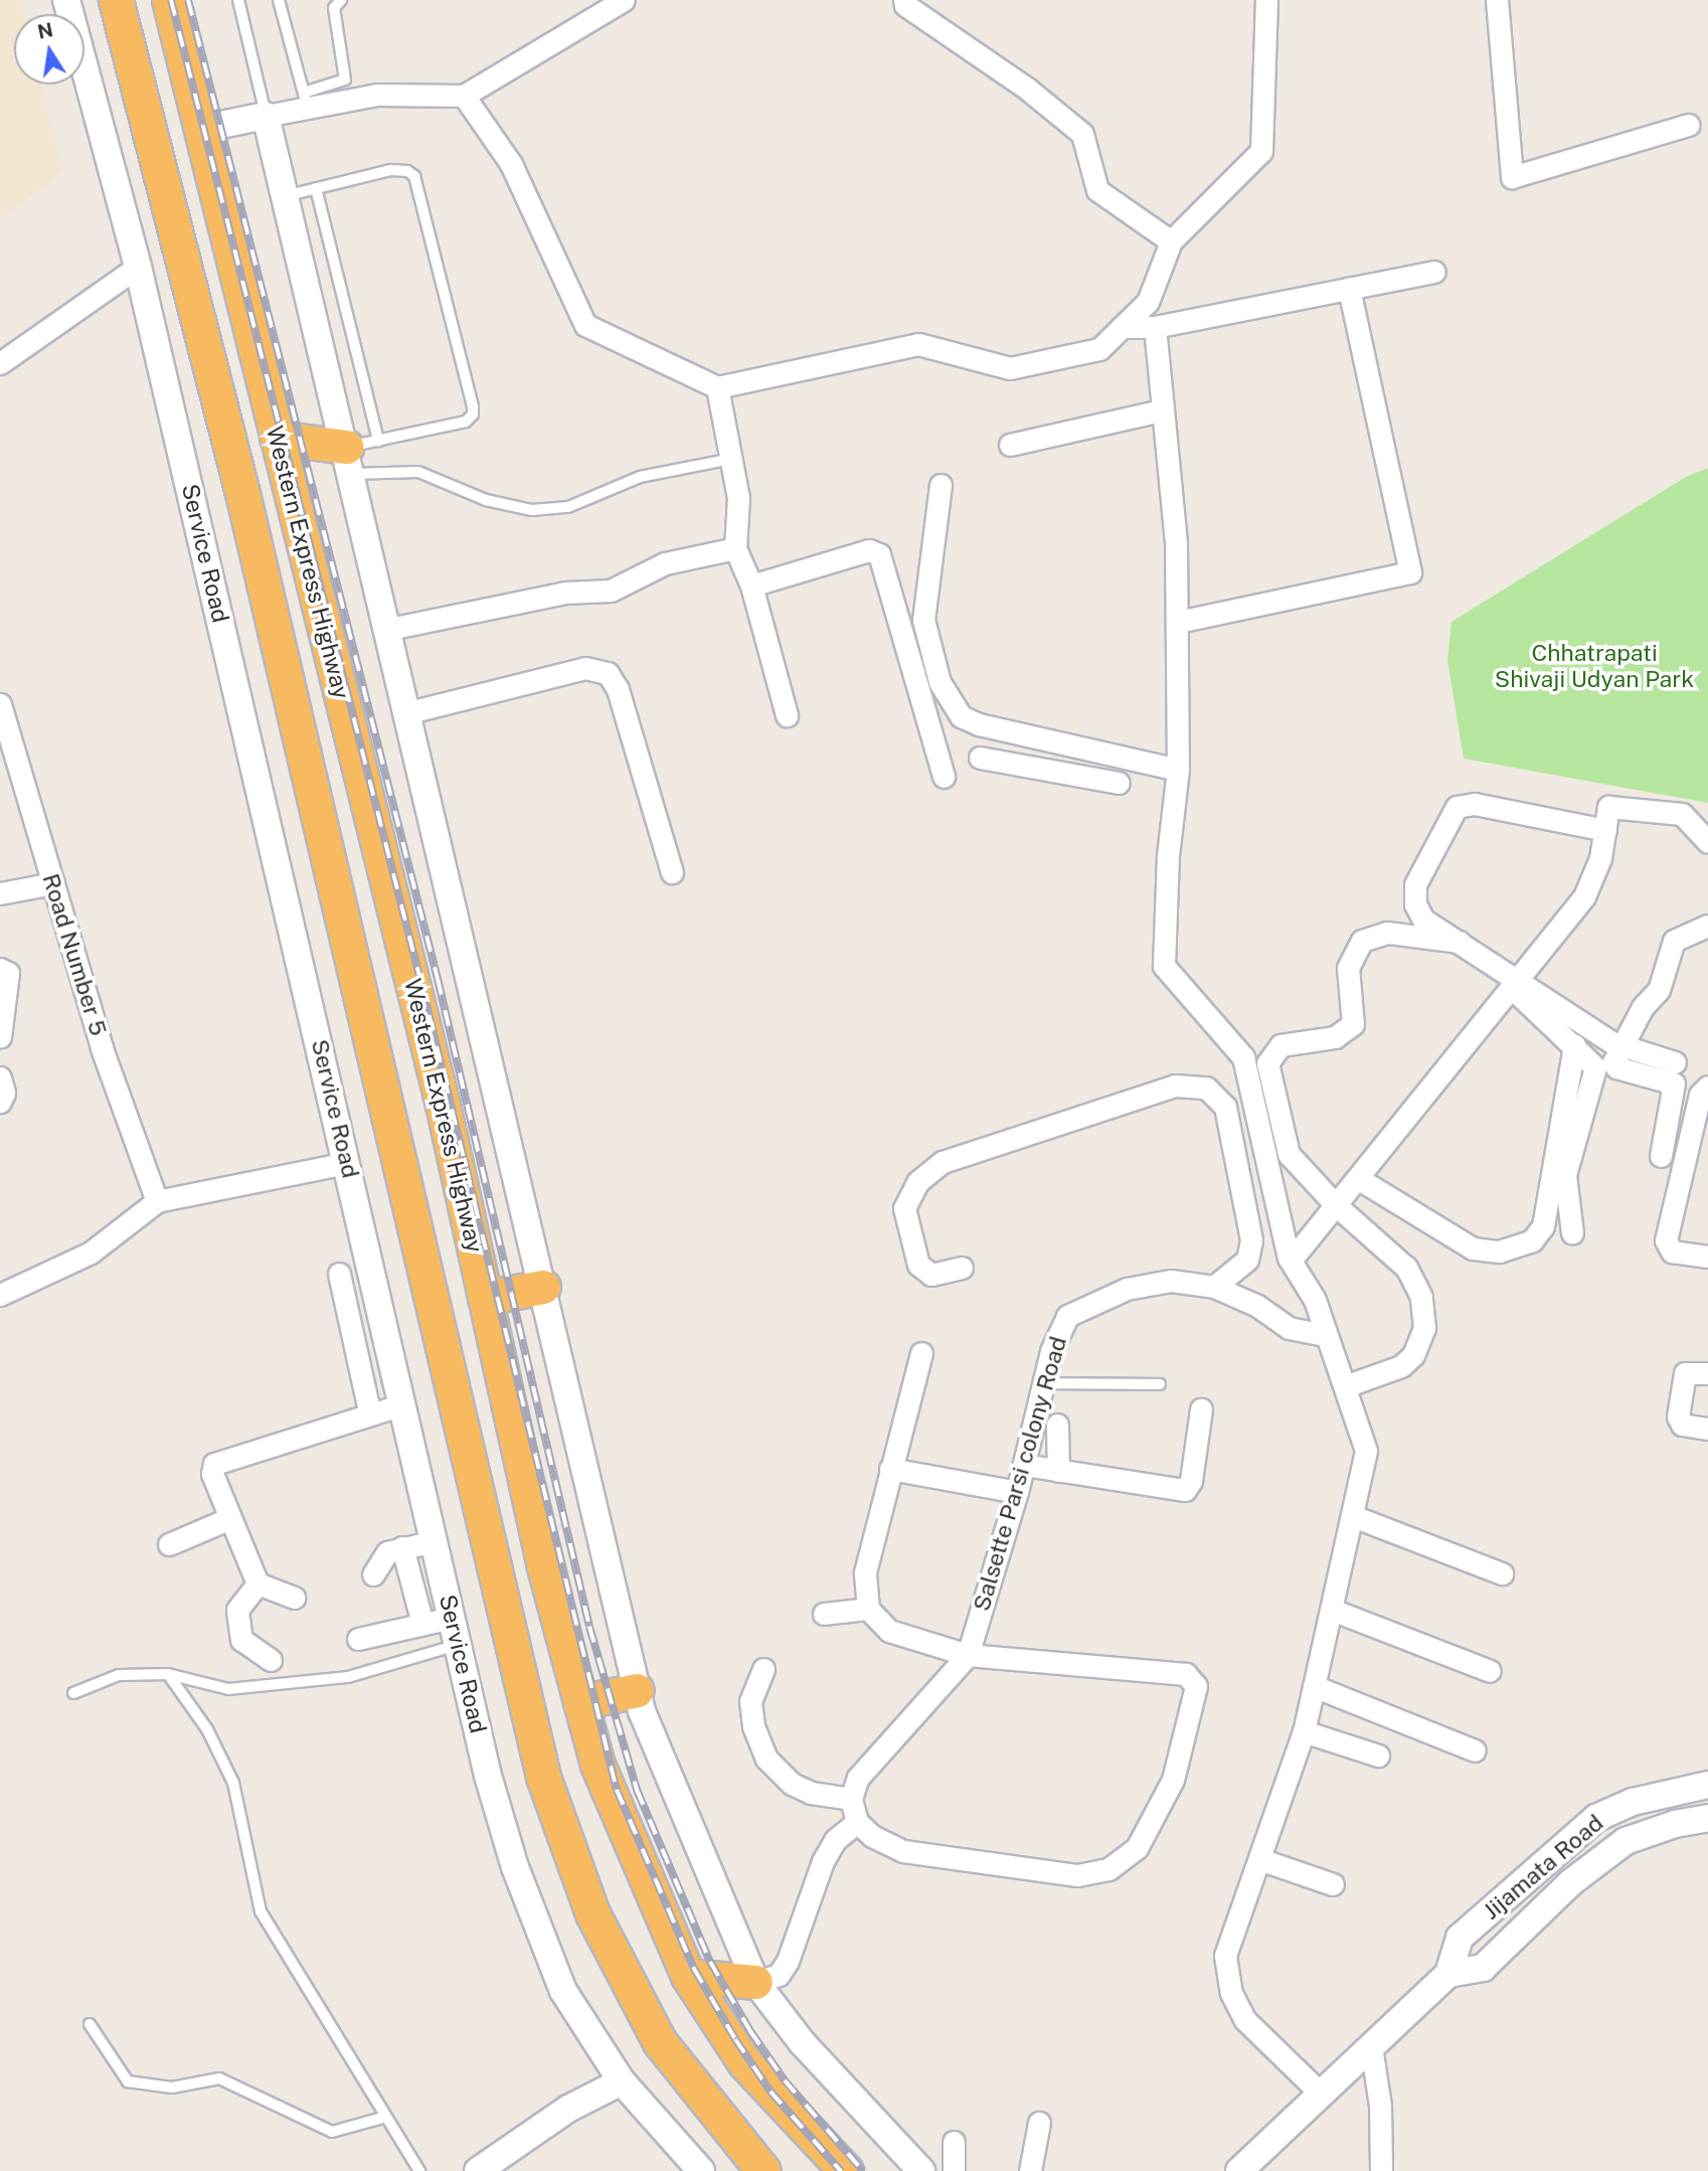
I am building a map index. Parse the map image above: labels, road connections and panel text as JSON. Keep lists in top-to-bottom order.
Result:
{
  "streets": {
    "highway": ["Western Express Highway"],
    "street": [
      "Service Road",
      "Road Number 5",
      "Salsette Parsi colony Road",
      "Jijamata Road"
    ]
  },
  "parks": ["Chhatrapati Shivaji Udyan Park"],
  "north": "top"
}
